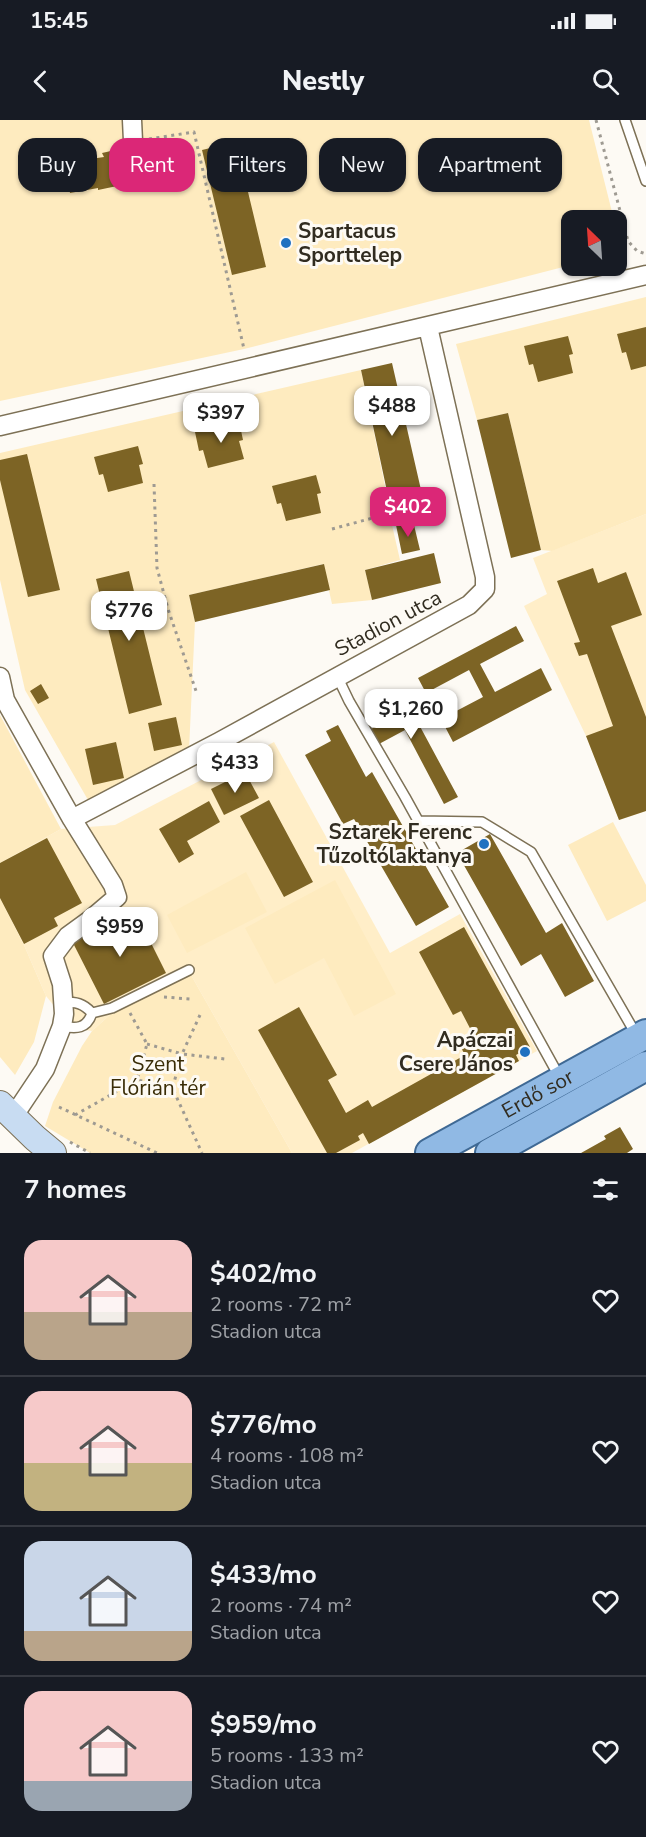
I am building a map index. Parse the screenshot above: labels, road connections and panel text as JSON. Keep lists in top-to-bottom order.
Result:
{
  "streets": {
    "main road": ["Erdő sor"],
    "street": ["Stadion utca"]
  },
  "parks": ["Szent Flórián tér"],
  "places": ["Spartacus Sporttelep", "Sztarek Ferenc Tűzoltólaktanya", "Apáczai Csere János"],
  "north": "top left",
  "page": {
    "status": "15:45",
    "header": "Nestly",
    "chip": [
      "Buy",
      "Rent",
      "Filters",
      "New",
      "Apartment"
    ],
    "price": [
      "$488",
      "$397",
      "$402",
      "$776",
      "$1,260",
      "$433",
      "$959"
    ],
    "heading": "7 homes",
    "list": [
      {
        "name": "$402/mo",
        "note": "2 rooms · 72 m² · Stadion utca"
      },
      {
        "name": "$776/mo",
        "note": "4 rooms · 108 m² · Stadion utca"
      },
      {
        "name": "$433/mo",
        "note": "2 rooms · 74 m² · Stadion utca"
      },
      {
        "name": "$959/mo",
        "note": "5 rooms · 133 m² · Stadion utca"
      }
    ]
  }
}
